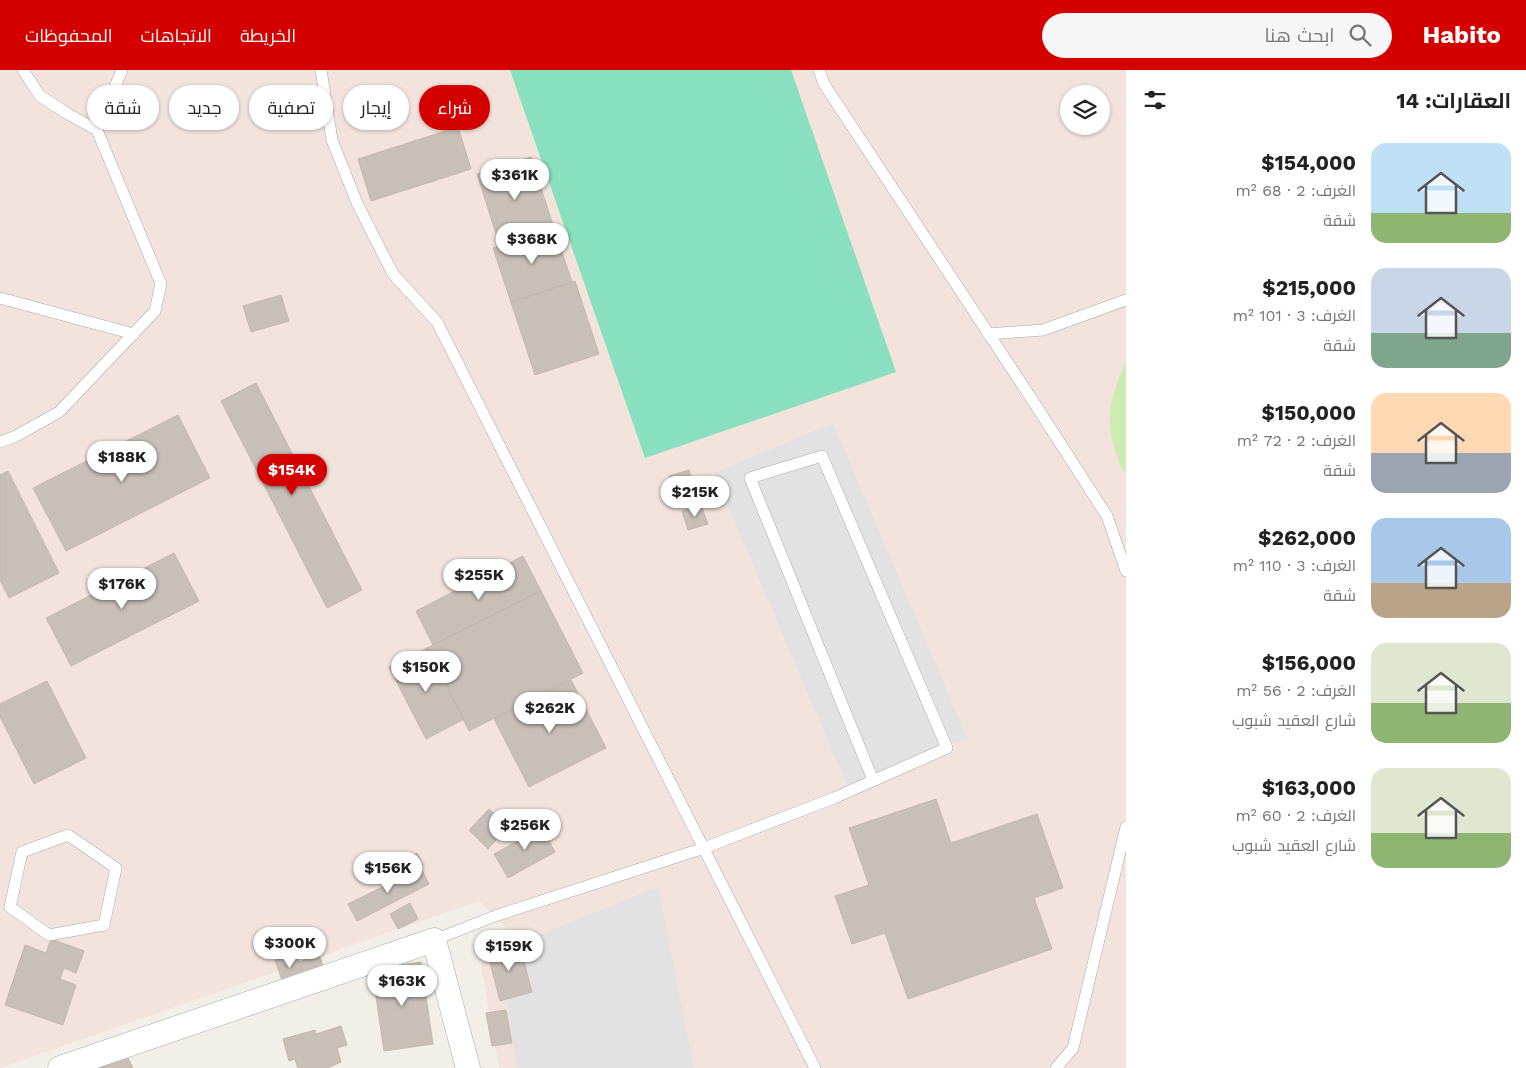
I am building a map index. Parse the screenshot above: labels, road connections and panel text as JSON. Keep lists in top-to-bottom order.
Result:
{
  "page": {
    "header": "Habito",
    "search": "ابحث هنا",
    "nav": ["الخريطة", "الاتجاهات", "المحفوظات"],
    "heading": "العقارات: 14",
    "chip": [
      "شراء",
      "إيجار",
      "تصفية",
      "جديد",
      "شقة"
    ],
    "list": [
      {
        "name": "$154,000",
        "note": "الغرف: 2 · 68 m² · شقة"
      },
      {
        "name": "$215,000",
        "note": "الغرف: 3 · 101 m² · شقة"
      },
      {
        "name": "$150,000",
        "note": "الغرف: 2 · 72 m² · شقة"
      },
      {
        "name": "$262,000",
        "note": "الغرف: 3 · 110 m² · شقة"
      },
      {
        "name": "$156,000",
        "note": "الغرف: 2 · 56 m² · شارع العقيد شبوب"
      },
      {
        "name": "$163,000",
        "note": "الغرف: 2 · 60 m² · شارع العقيد شبوب"
      }
    ],
    "price": [
      "$361K",
      "$368K",
      "$188K",
      "$154K",
      "$215K",
      "$255K",
      "$176K",
      "$150K",
      "$262K",
      "$256K",
      "$156K",
      "$300K",
      "$159K",
      "$163K"
    ]
  }
}
